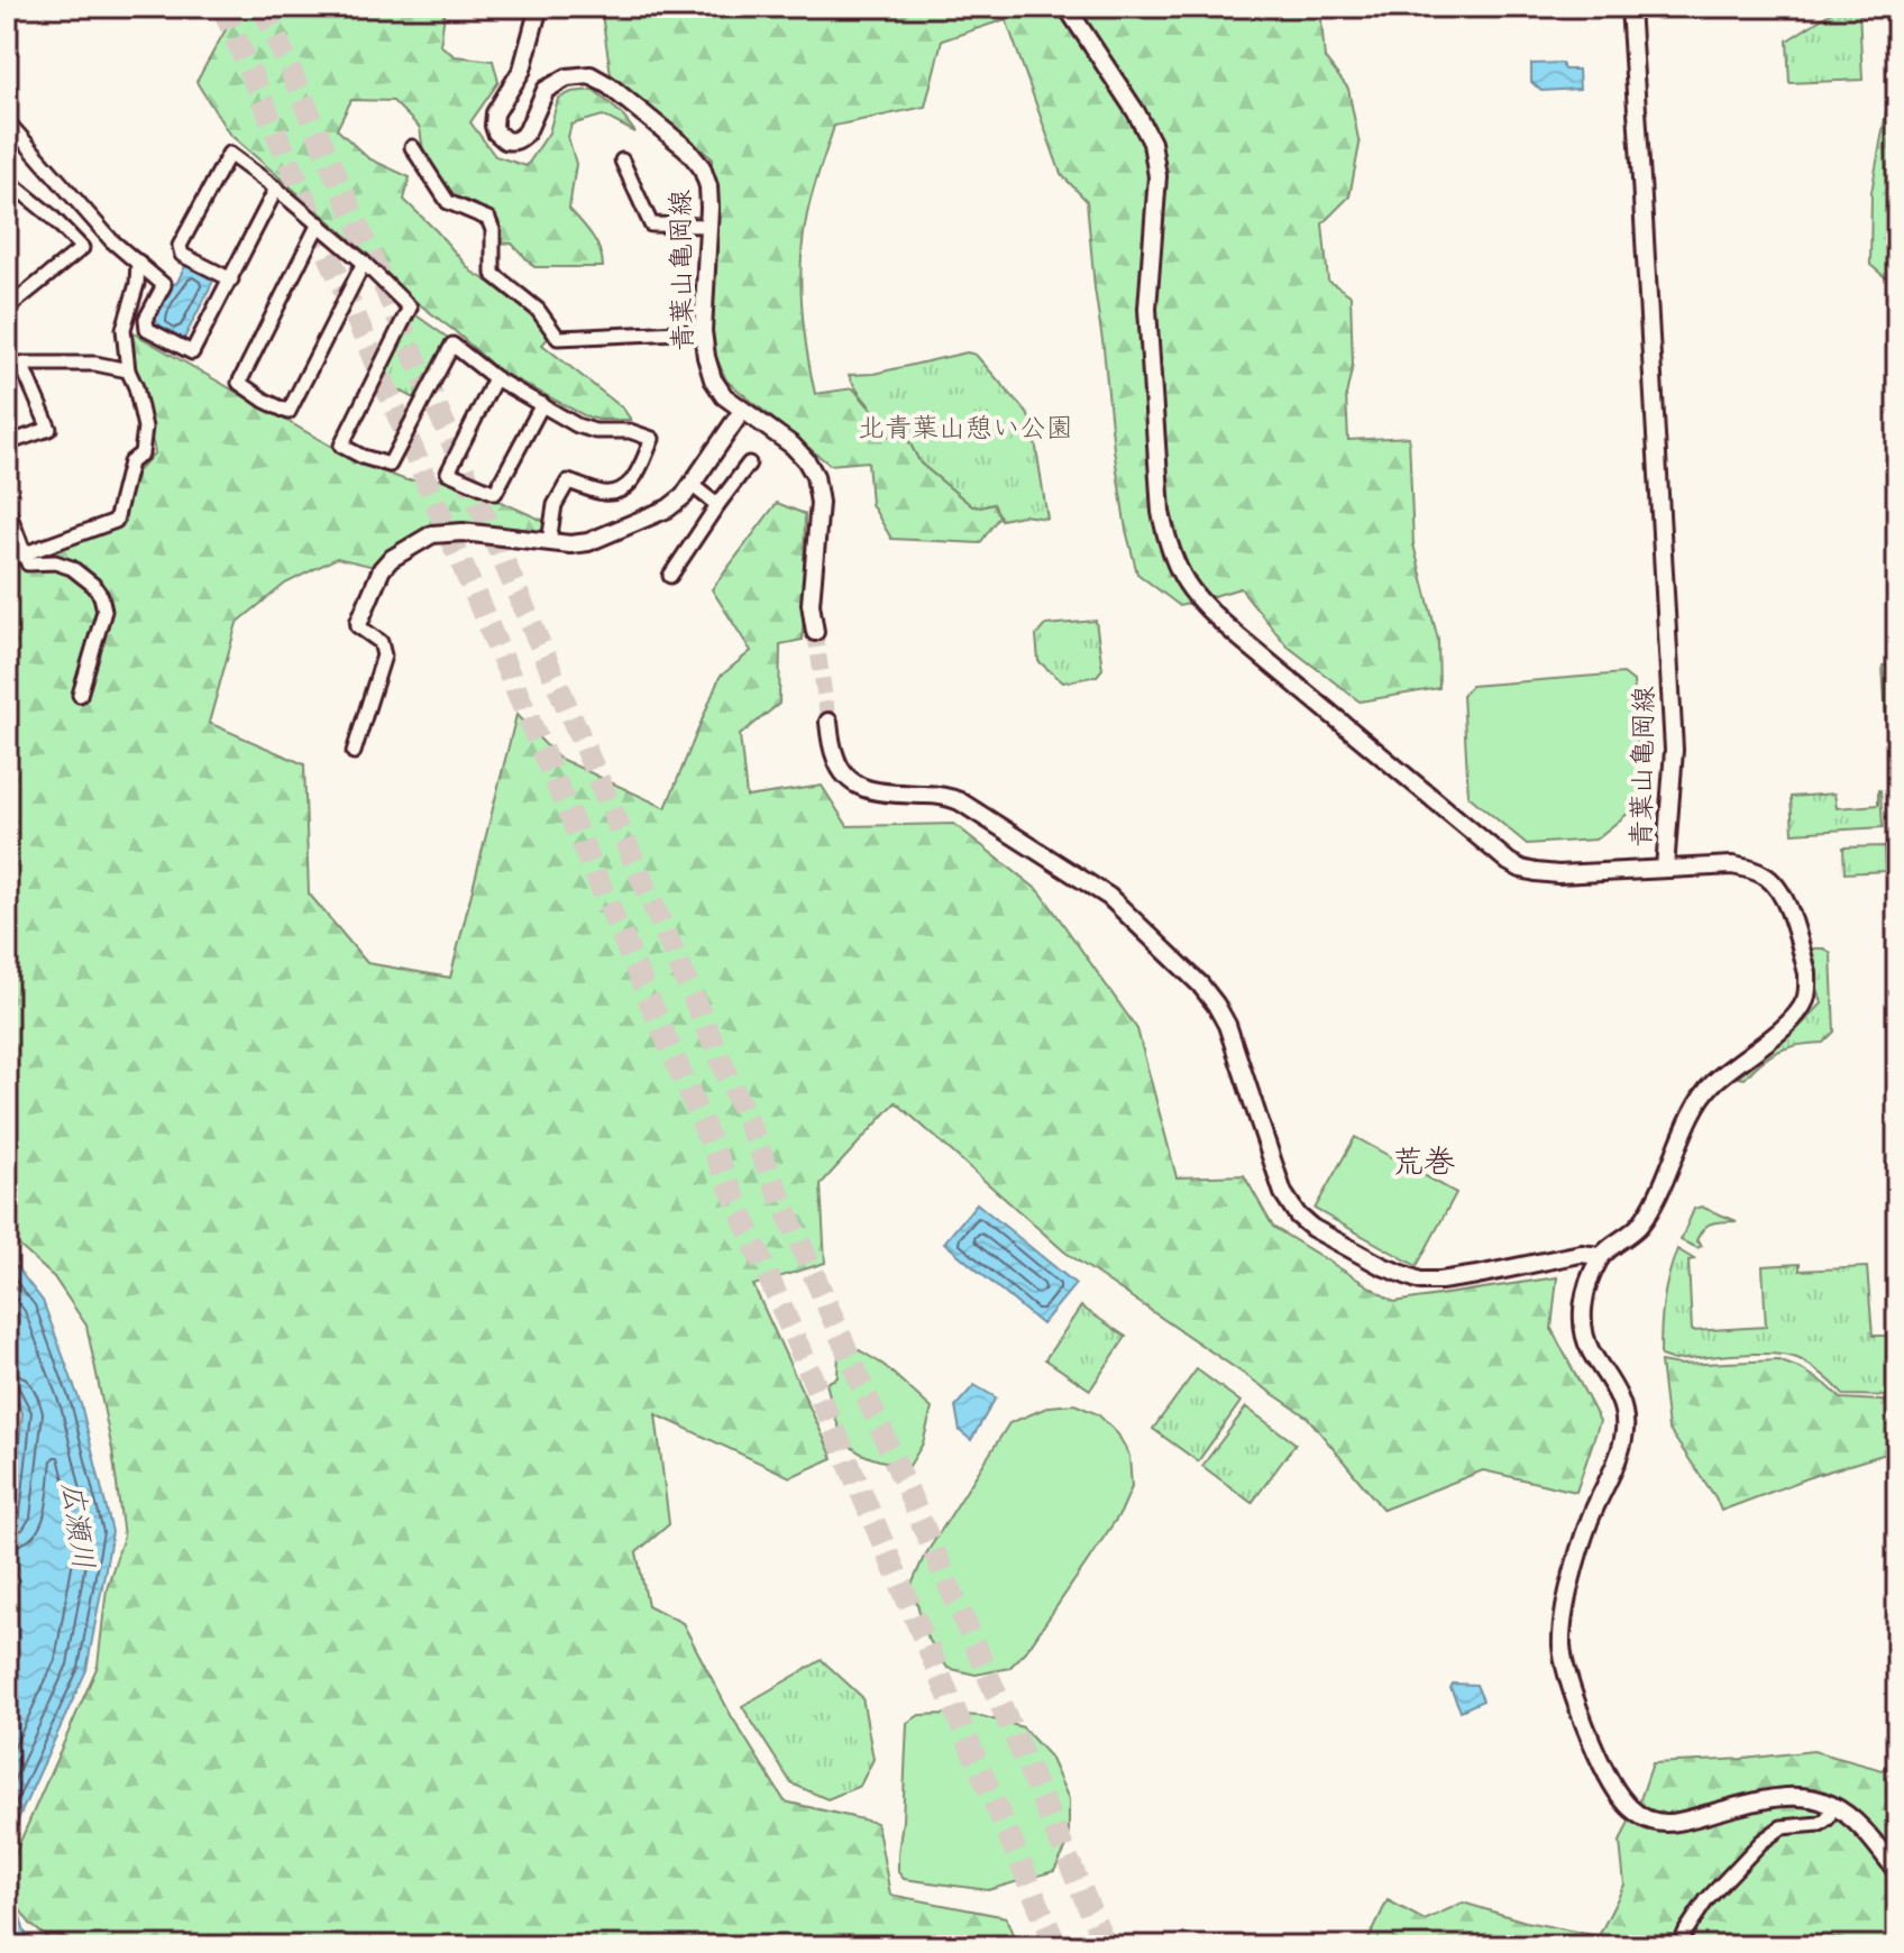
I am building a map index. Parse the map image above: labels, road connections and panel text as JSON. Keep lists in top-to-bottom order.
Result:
{
  "streets": {
    "street": ["青葉山亀岡線"]
  },
  "districts": ["荒巻"],
  "water": ["広瀬川"],
  "parks": ["北青葉山憩い公園"]
}
